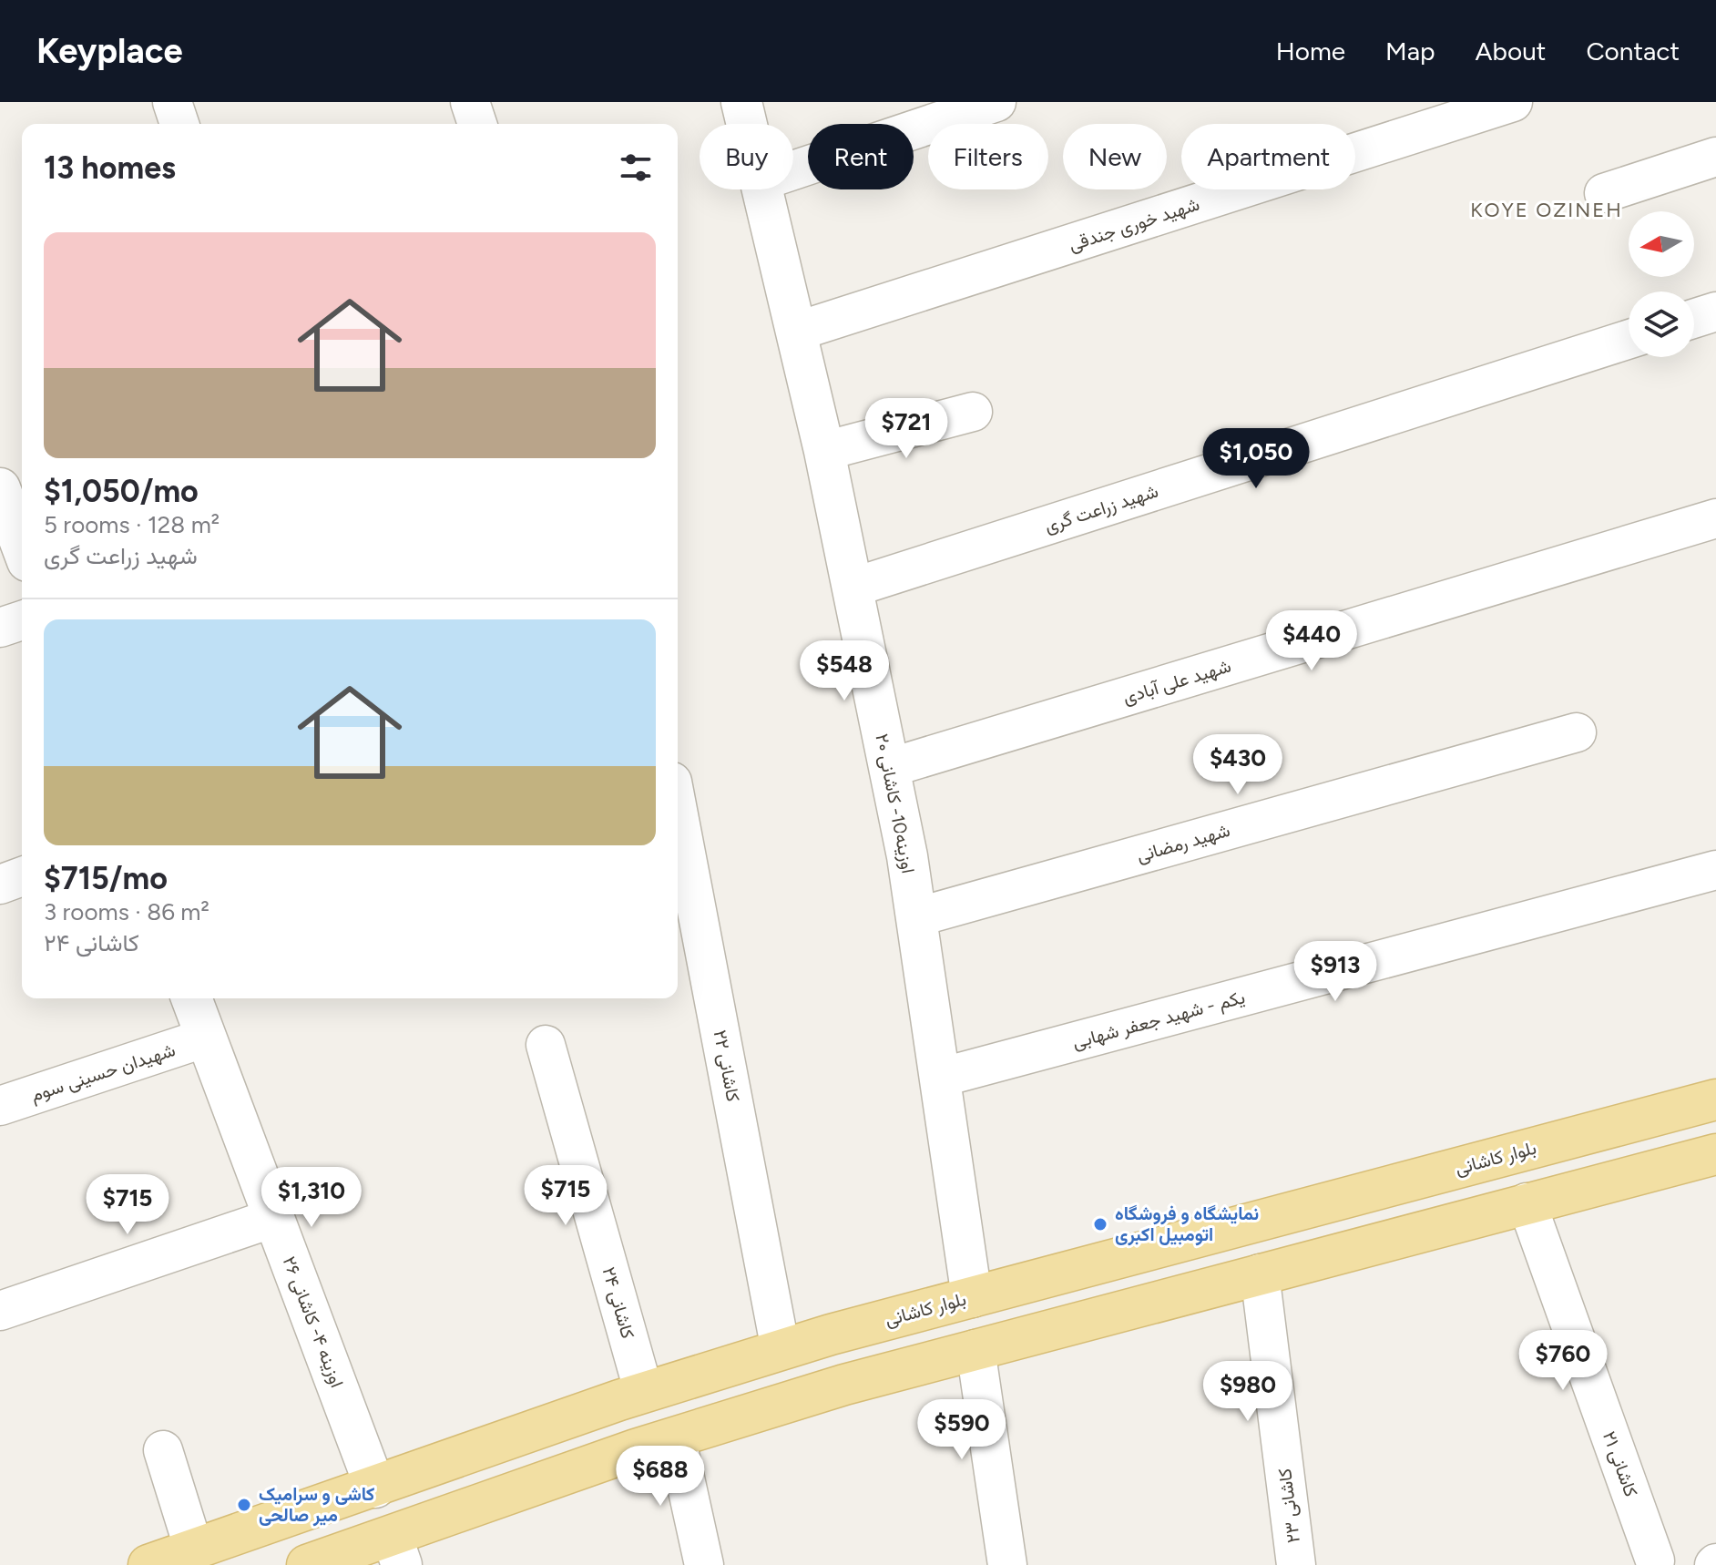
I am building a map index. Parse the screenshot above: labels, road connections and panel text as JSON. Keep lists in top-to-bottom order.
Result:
{
  "streets": {
    "main road": ["بلوار کاشانی"],
    "street": [
      "شهید خوری جندقی",
      "شهید زراعت گری",
      "شهید علی آبادی",
      "اوزینه10- کاشانی ۲۰",
      "شهید رمضانی",
      "یکم - شهید جعفر شهابی",
      "کاشانی ۲۲",
      "شهیدان حسینی سوم",
      "۲۴ کاشانی",
      "اوزینه ۴- کاشانی ۲۶",
      "کاشانی ۲۱",
      "کاشانی ۲۳"
    ]
  },
  "crossings": [
    ["شهید خوری جندقی", "اوزینه10- کاشانی ۲۰"],
    ["شهید زراعت گری", "اوزینه10- کاشانی ۲۰"],
    ["شهید علی آبادی", "اوزینه10- کاشانی ۲۰"],
    ["اوزینه10- کاشانی ۲۰", "شهید رمضانی"],
    ["اوزینه10- کاشانی ۲۰", "یکم - شهید جعفر شهابی"],
    ["اوزینه10- کاشانی ۲۰", "بلوار کاشانی"],
    ["کاشانی ۲۲", "بلوار کاشانی"],
    ["شهیدان حسینی سوم", "اوزینه ۴- کاشانی ۲۶"],
    ["بلوار کاشانی", "۲۴ کاشانی"],
    ["بلوار کاشانی", "اوزینه ۴- کاشانی ۲۶"]
  ],
  "districts": ["KOYE OZINEH"],
  "places": ["نمایشگاه و فروشگاه اتومبیل اکبری", "کاشی و سرامیک میر صالحی"],
  "north": "left",
  "page": {
    "header": "Keyplace",
    "nav": [
      "Home",
      "Map",
      "About",
      "Contact"
    ],
    "chip": [
      "Buy",
      "Rent",
      "Filters",
      "New",
      "Apartment"
    ],
    "heading": "13 homes",
    "list": [
      {
        "name": "$1,050/mo",
        "note": "5 rooms · 128 m² · شهید زراعت گری"
      },
      {
        "name": "$715/mo",
        "note": "3 rooms · 86 m² · ۲۴ کاشانی"
      }
    ],
    "price": [
      "$721",
      "$1,050",
      "$440",
      "$548",
      "$430",
      "$913",
      "$715",
      "$1,310",
      "$715",
      "$760",
      "$980",
      "$590",
      "$688"
    ]
  }
}
